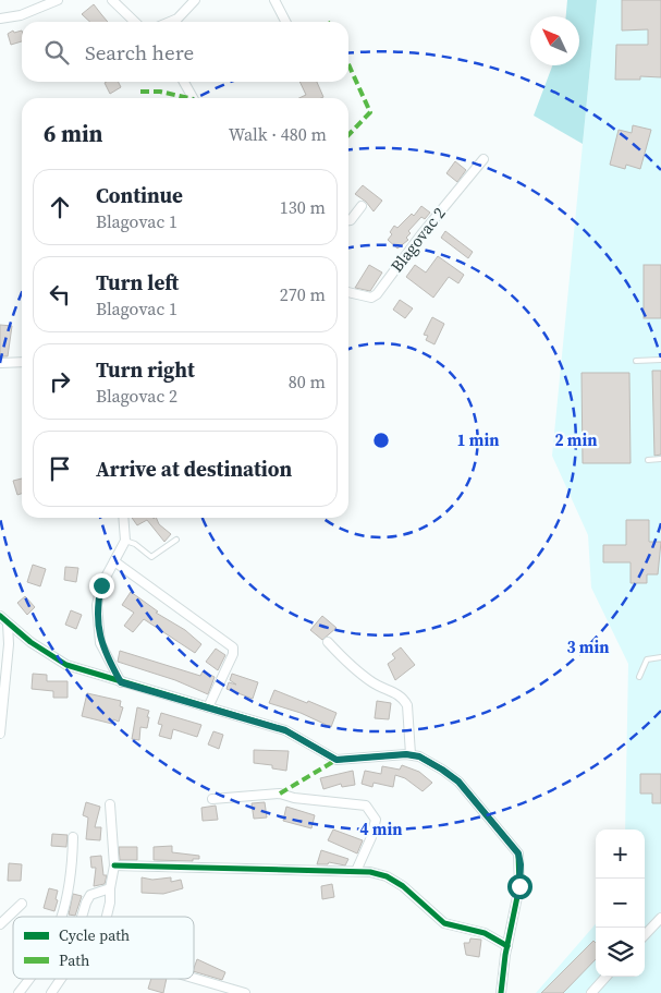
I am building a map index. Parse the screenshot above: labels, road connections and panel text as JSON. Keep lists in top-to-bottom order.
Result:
{
  "streets": {
    "street": ["Blagovac 2"]
  },
  "legend": ["Cycle path", "Path"],
  "north": "top left",
  "page": {
    "search": "Search here",
    "heading": ["6 min", "Walk · 480 m"],
    "list": [
      ["Continue", "Blagovac 1", "130 m"],
      ["Turn left", "Blagovac 1", "270 m"],
      ["Turn right", "Blagovac 2", "80 m"],
      "Arrive at destination"
    ],
    "map_buttons": ["+", "−"]
  },
  "rings": [
    "1 min",
    "2 min",
    "3 min",
    "4 min"
  ]
}
